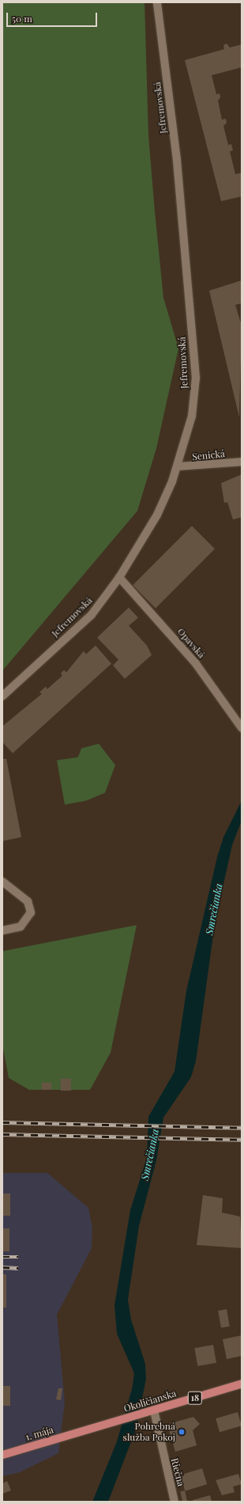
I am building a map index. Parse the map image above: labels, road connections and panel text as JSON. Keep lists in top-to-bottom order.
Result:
{
  "streets": {
    "main road": ["18", "Okoličianska", "1. mája"],
    "street": [
      "Jefremovská",
      "Senická",
      "Opavská",
      "Riečna"
    ]
  },
  "crossings": [
    ["Jefremovská", "Senická"],
    ["Jefremovská", "Opavská"],
    ["Okoličianska", "1. mája"],
    ["Okoličianska", "Riečna"]
  ],
  "water": ["Smrečianka"],
  "places": ["Pohrebná služba Pokoj"],
  "scale_bar": "50 m"
}
